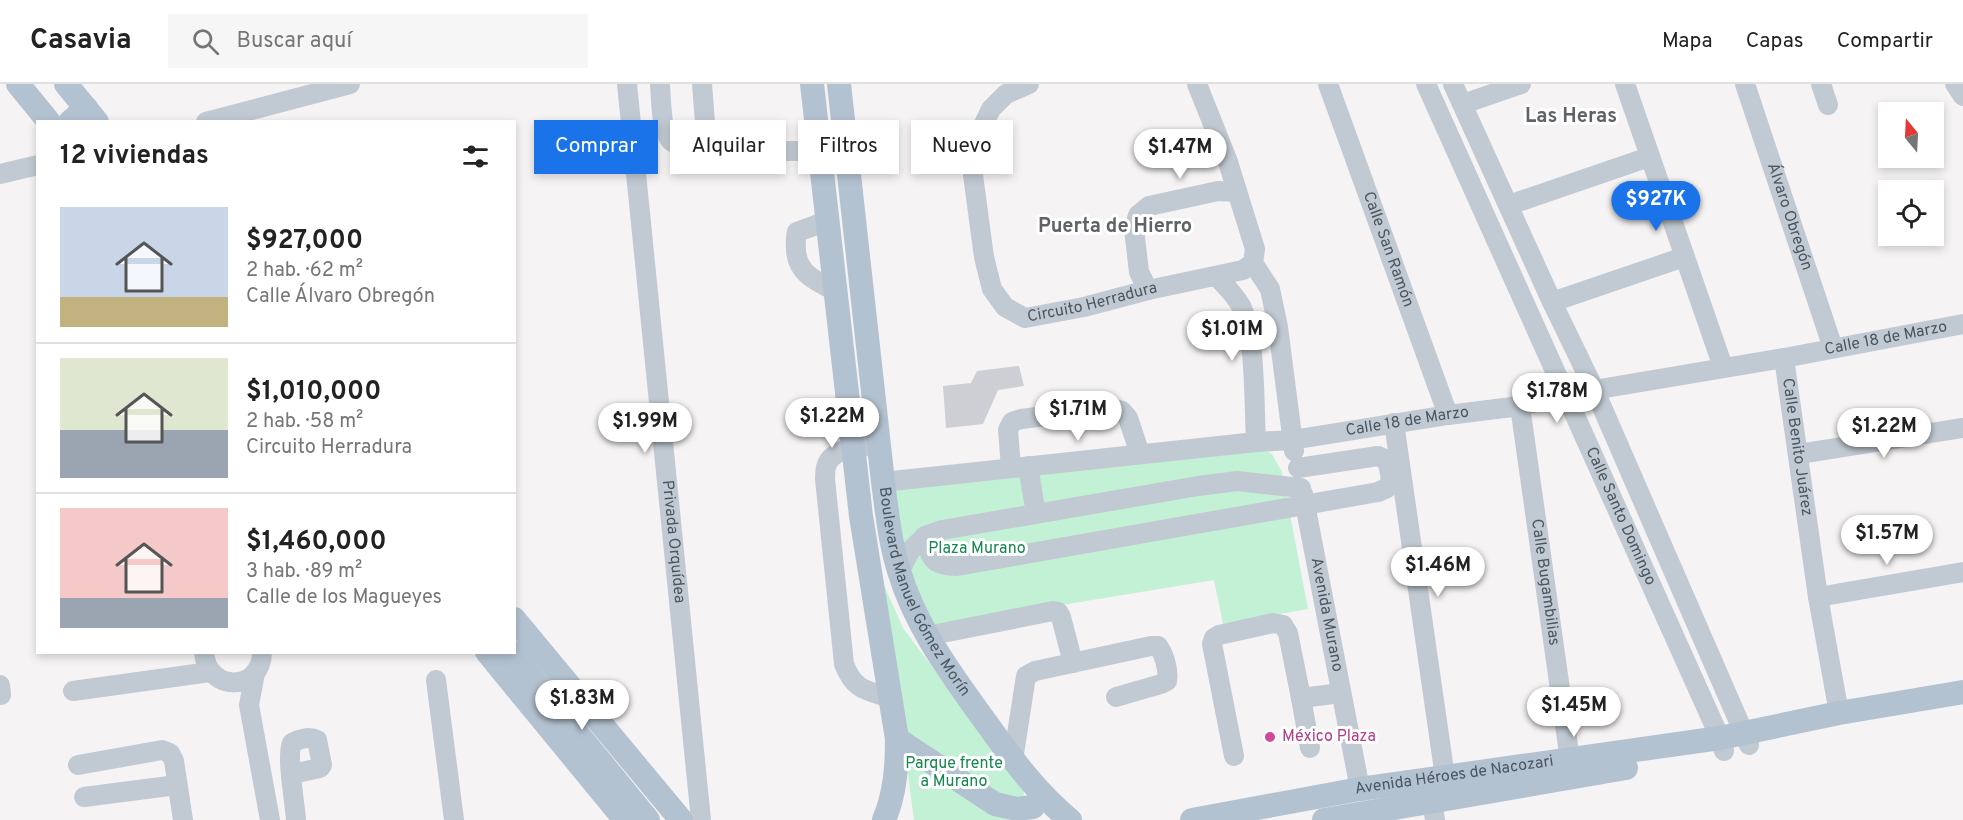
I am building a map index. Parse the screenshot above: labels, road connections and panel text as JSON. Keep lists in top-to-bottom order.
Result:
{
  "streets": {
    "main road": ["Boulevard Manuel Gómez Morín", "Avenida Héroes de Nacozari"],
    "street": [
      "Álvaro Obregón",
      "Calle San Ramón",
      "Circuito Herradura",
      "Calle 18 de Marzo",
      "Calle Benito Juárez",
      "Calle Santo Domingo",
      "Privada Orquídea",
      "Calle Bugambilias",
      "Avenida Murano"
    ]
  },
  "crossings": [
    ["Álvaro Obregón", "Calle 18 de Marzo"],
    ["Calle San Ramón", "Calle 18 de Marzo"],
    ["Calle 18 de Marzo", "Calle Benito Juárez"],
    ["Calle 18 de Marzo", "Calle Santo Domingo"],
    ["Calle 18 de Marzo", "Calle Bugambilias"],
    ["Calle 18 de Marzo", "Boulevard Manuel Gómez Morín"],
    ["Calle 18 de Marzo", "Avenida Murano"],
    ["Calle Benito Juárez", "Avenida Héroes de Nacozari"],
    ["Calle Santo Domingo", "Avenida Héroes de Nacozari"],
    ["Calle Bugambilias", "Avenida Héroes de Nacozari"],
    ["Avenida Murano", "Avenida Héroes de Nacozari"]
  ],
  "districts": ["Las Heras", "Puerta de Hierro"],
  "parks": ["Plaza Murano", "Parque frente a Murano"],
  "places": ["México Plaza"],
  "north": "top",
  "page": {
    "header": "Casavia",
    "search": "Buscar aquí",
    "nav": ["Mapa", "Capas", "Compartir"],
    "chip": [
      "Comprar",
      "Alquilar",
      "Filtros",
      "Nuevo"
    ],
    "heading": "12 viviendas",
    "price": [
      "$1.47M",
      "$927K",
      "$1.01M",
      "$1.78M",
      "$1.71M",
      "$1.22M",
      "$1.99M",
      "$1.22M",
      "$1.57M",
      "$1.46M",
      "$1.83M",
      "$1.45M"
    ],
    "list": [
      {
        "name": "$927,000",
        "note": "2 hab. · 62 m² · Calle Álvaro Obregón"
      },
      {
        "name": "$1,010,000",
        "note": "2 hab. · 58 m² · Circuito Herradura"
      },
      {
        "name": "$1,460,000",
        "note": "3 hab. · 89 m² · Calle de los Magueyes"
      }
    ]
  }
}
